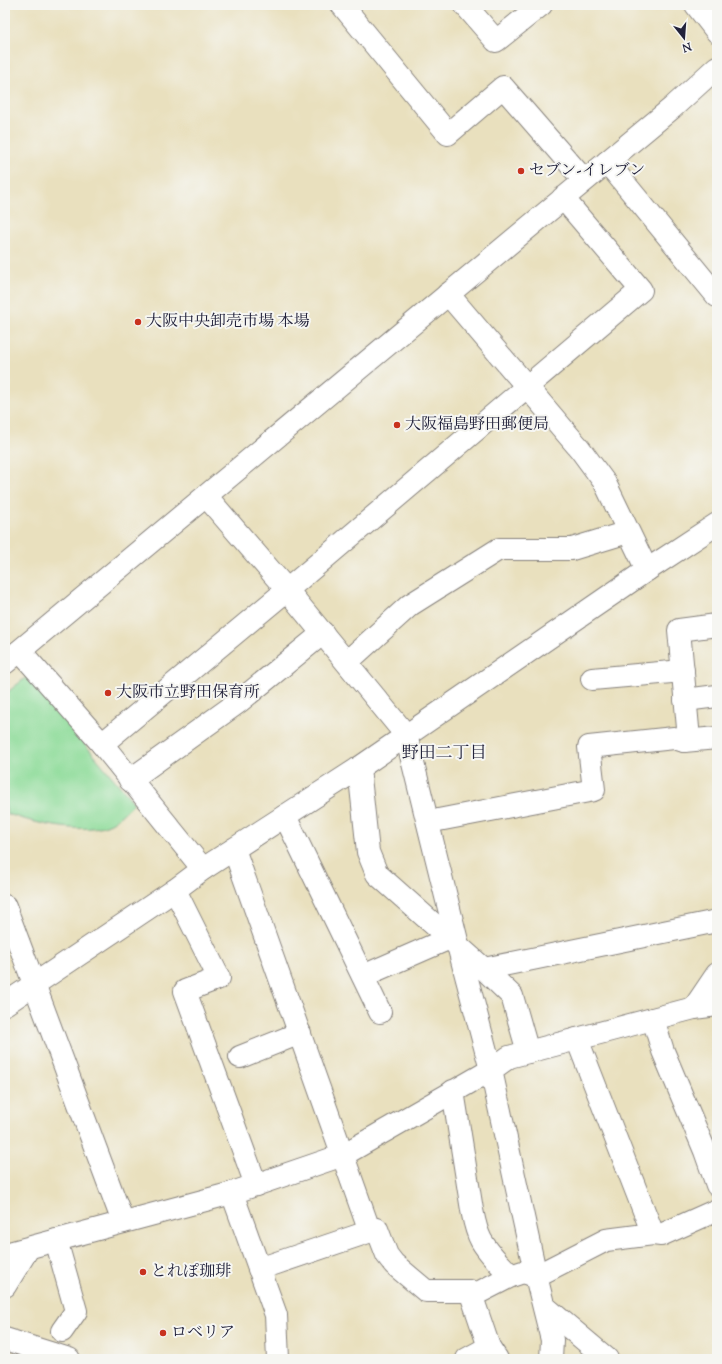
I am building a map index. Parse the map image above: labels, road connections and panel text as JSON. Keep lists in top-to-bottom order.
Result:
{
  "districts": ["野田二丁目"],
  "places": [
    "セブン-イレブン",
    "大阪中央卸売市場 本場",
    "大阪福島野田郵便局",
    "大阪市立野田保育所",
    "とれぽ珈琲",
    "ロベリア"
  ],
  "north": "bottom"
}
